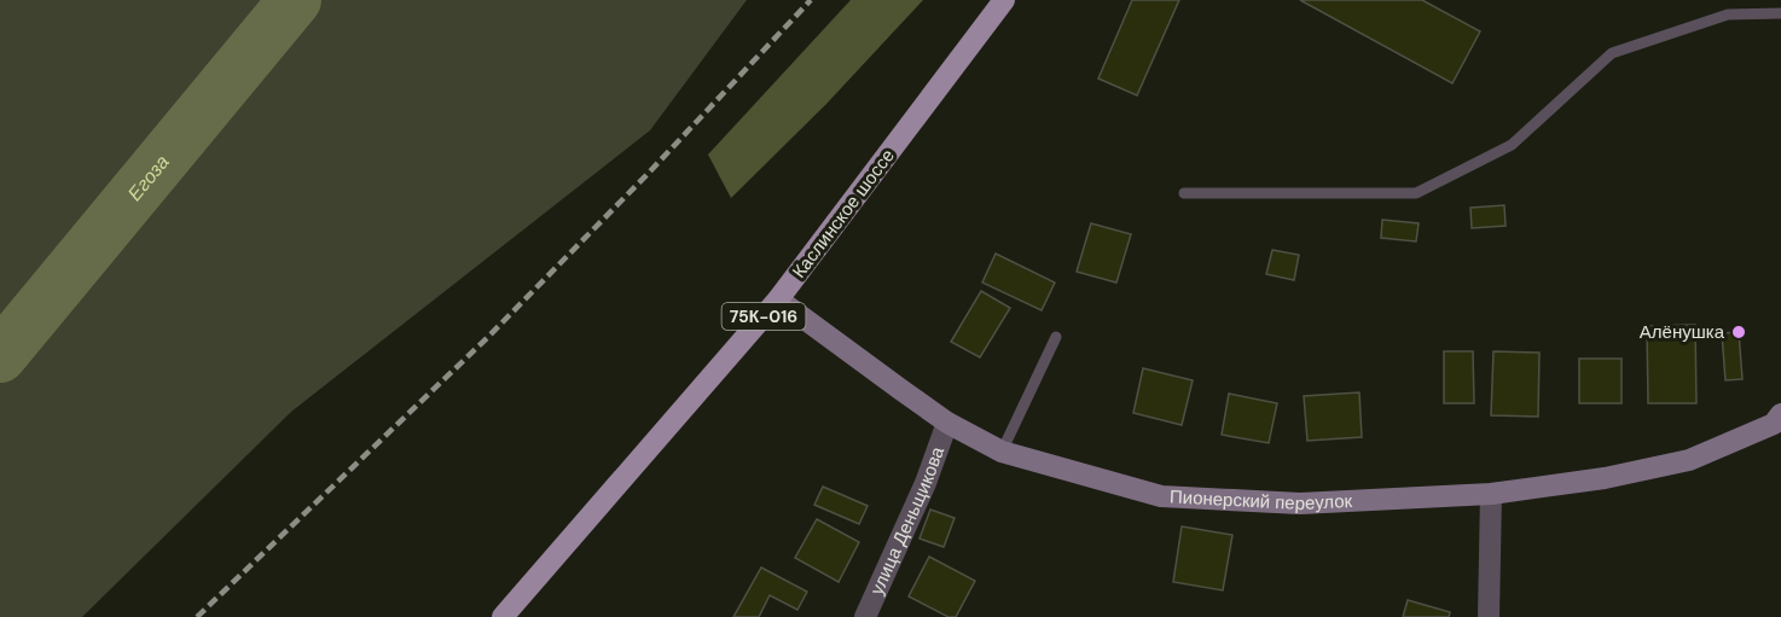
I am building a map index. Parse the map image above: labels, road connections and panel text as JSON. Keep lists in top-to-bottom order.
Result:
{
  "streets": {
    "main road": ["Каслинское шоссе", "75К-016"],
    "street": ["Пионерский переулок", "улица Деньщикова"]
  },
  "crossings": [
    ["Каслинское шоссе", "Пионерский переулок"],
    ["Пионерский переулок", "улица Деньщикова"]
  ],
  "water": ["Егоза"],
  "places": ["Алёнушка"]
}
